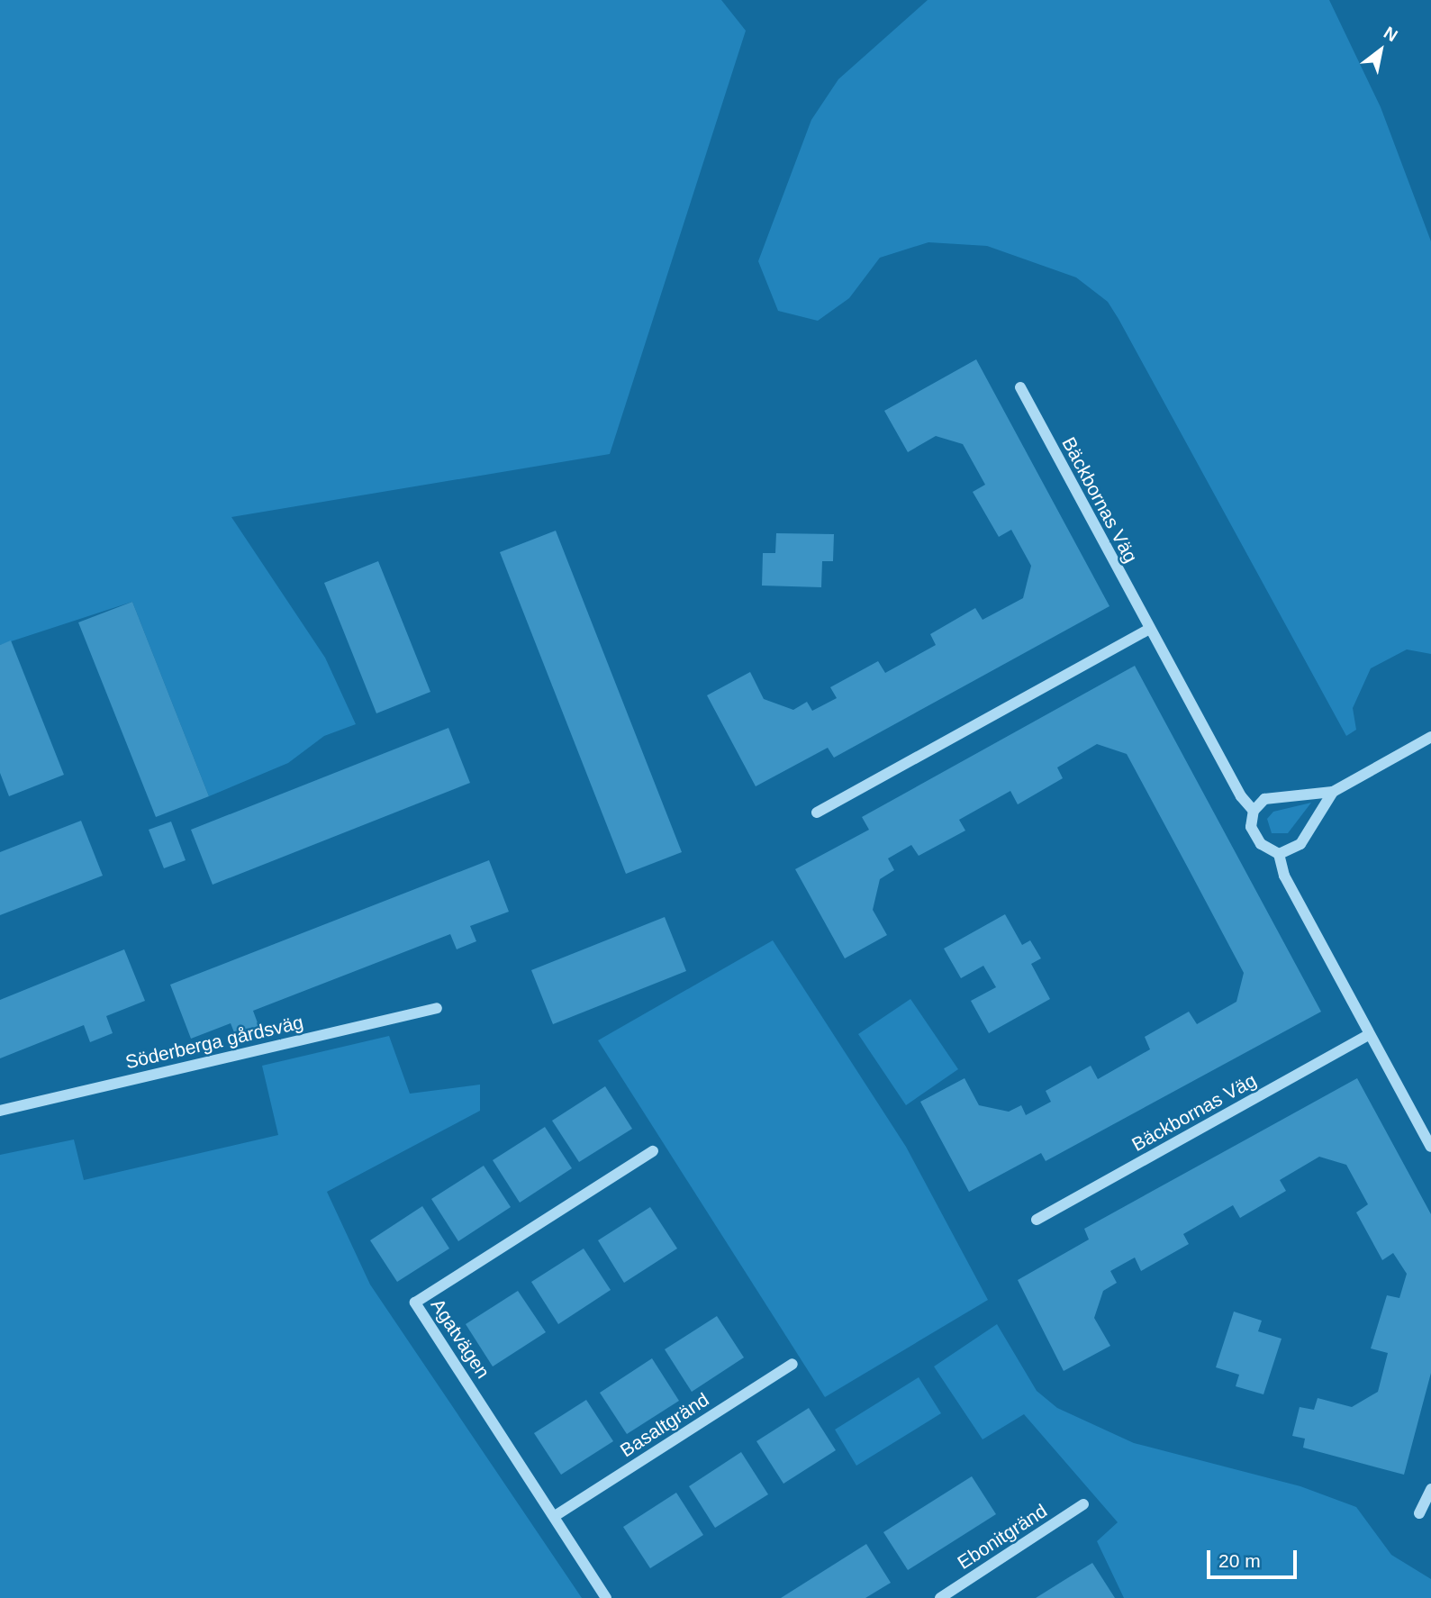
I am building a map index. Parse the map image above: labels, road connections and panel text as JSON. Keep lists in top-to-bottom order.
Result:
{
  "streets": {
    "street": [
      "Bäckbornas Väg",
      "Söderberga gårdsväg",
      "Agatvägen",
      "Basaltgränd",
      "Ebonitgränd"
    ]
  },
  "crossings": [
    ["Agatvägen", "Basaltgränd"]
  ],
  "scale_bar": "20 m",
  "north": "top right"
}
